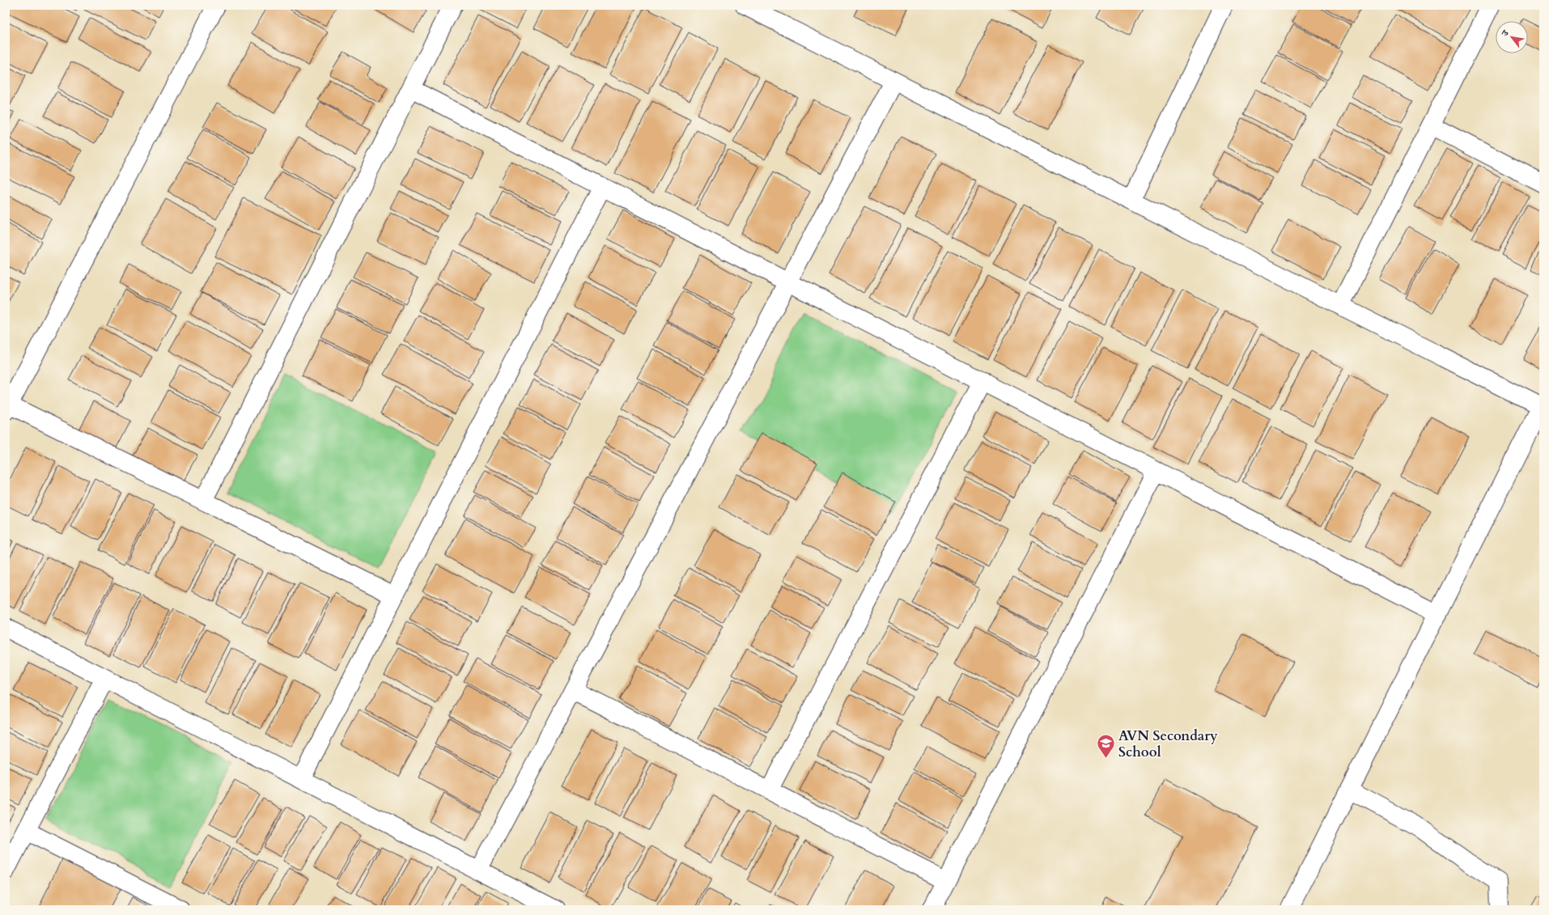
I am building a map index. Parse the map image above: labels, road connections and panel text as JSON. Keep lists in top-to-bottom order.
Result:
{
  "places": {
    "school or university": ["AVN Secondary School"]
  },
  "north": "top left"
}
